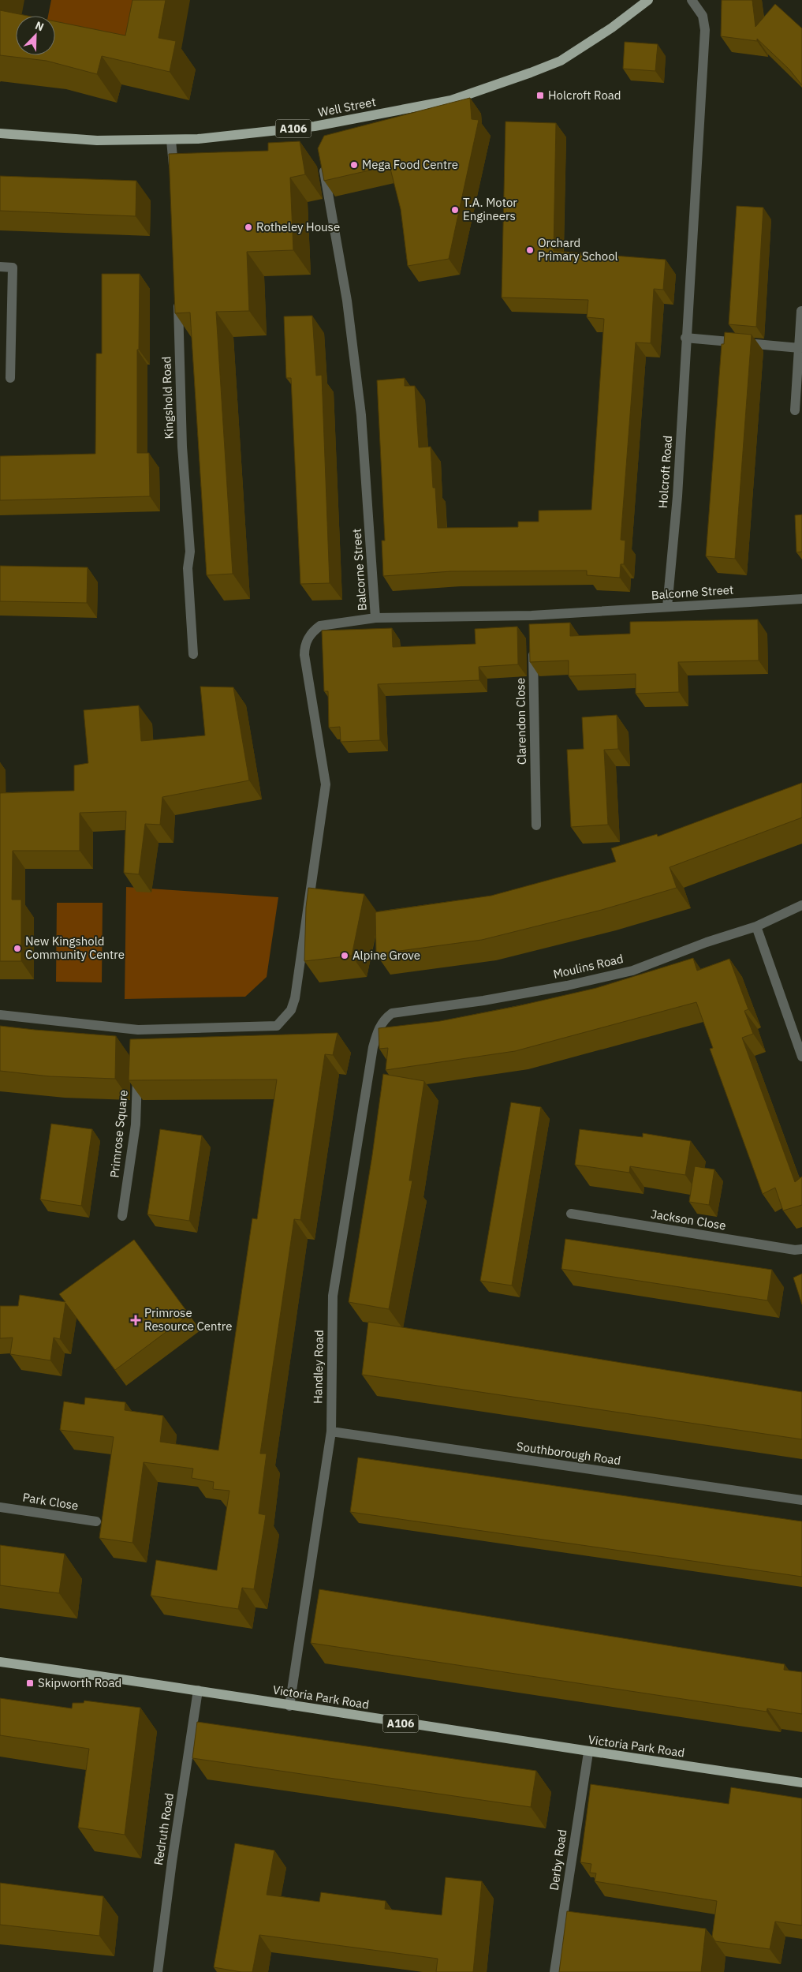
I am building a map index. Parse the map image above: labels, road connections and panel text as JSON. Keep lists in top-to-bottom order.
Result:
{
  "streets": {
    "main road": ["Well Street", "A106", "Victoria Park Road"],
    "street": [
      "Kingshold Road",
      "Holcroft Road",
      "Balcorne Street",
      "Clarendon Close",
      "Moulins Road",
      "Primrose Square",
      "Jackson Close",
      "Handley Road",
      "Southborough Road",
      "Park Close",
      "Redruth Road",
      "Derby Road"
    ]
  },
  "crossings": [
    ["Holcroft Road", "Balcorne Street"],
    ["Moulins Road", "Handley Road"],
    ["Handley Road", "Southborough Road"],
    ["Handley Road", "Victoria Park Road"],
    ["Victoria Park Road", "Redruth Road"],
    ["Victoria Park Road", "Derby Road"]
  ],
  "places": {
    "transit": ["Holcroft Road", "Skipworth Road"],
    "other": [
      "Mega Food Centre",
      "T.A. Motor Engineers",
      "Rotheley House",
      "Orchard Primary School",
      "New Kingshold Community Centre",
      "Alpine Grove"
    ],
    "health": ["Primrose Resource Centre"]
  },
  "north": "top right"
}
